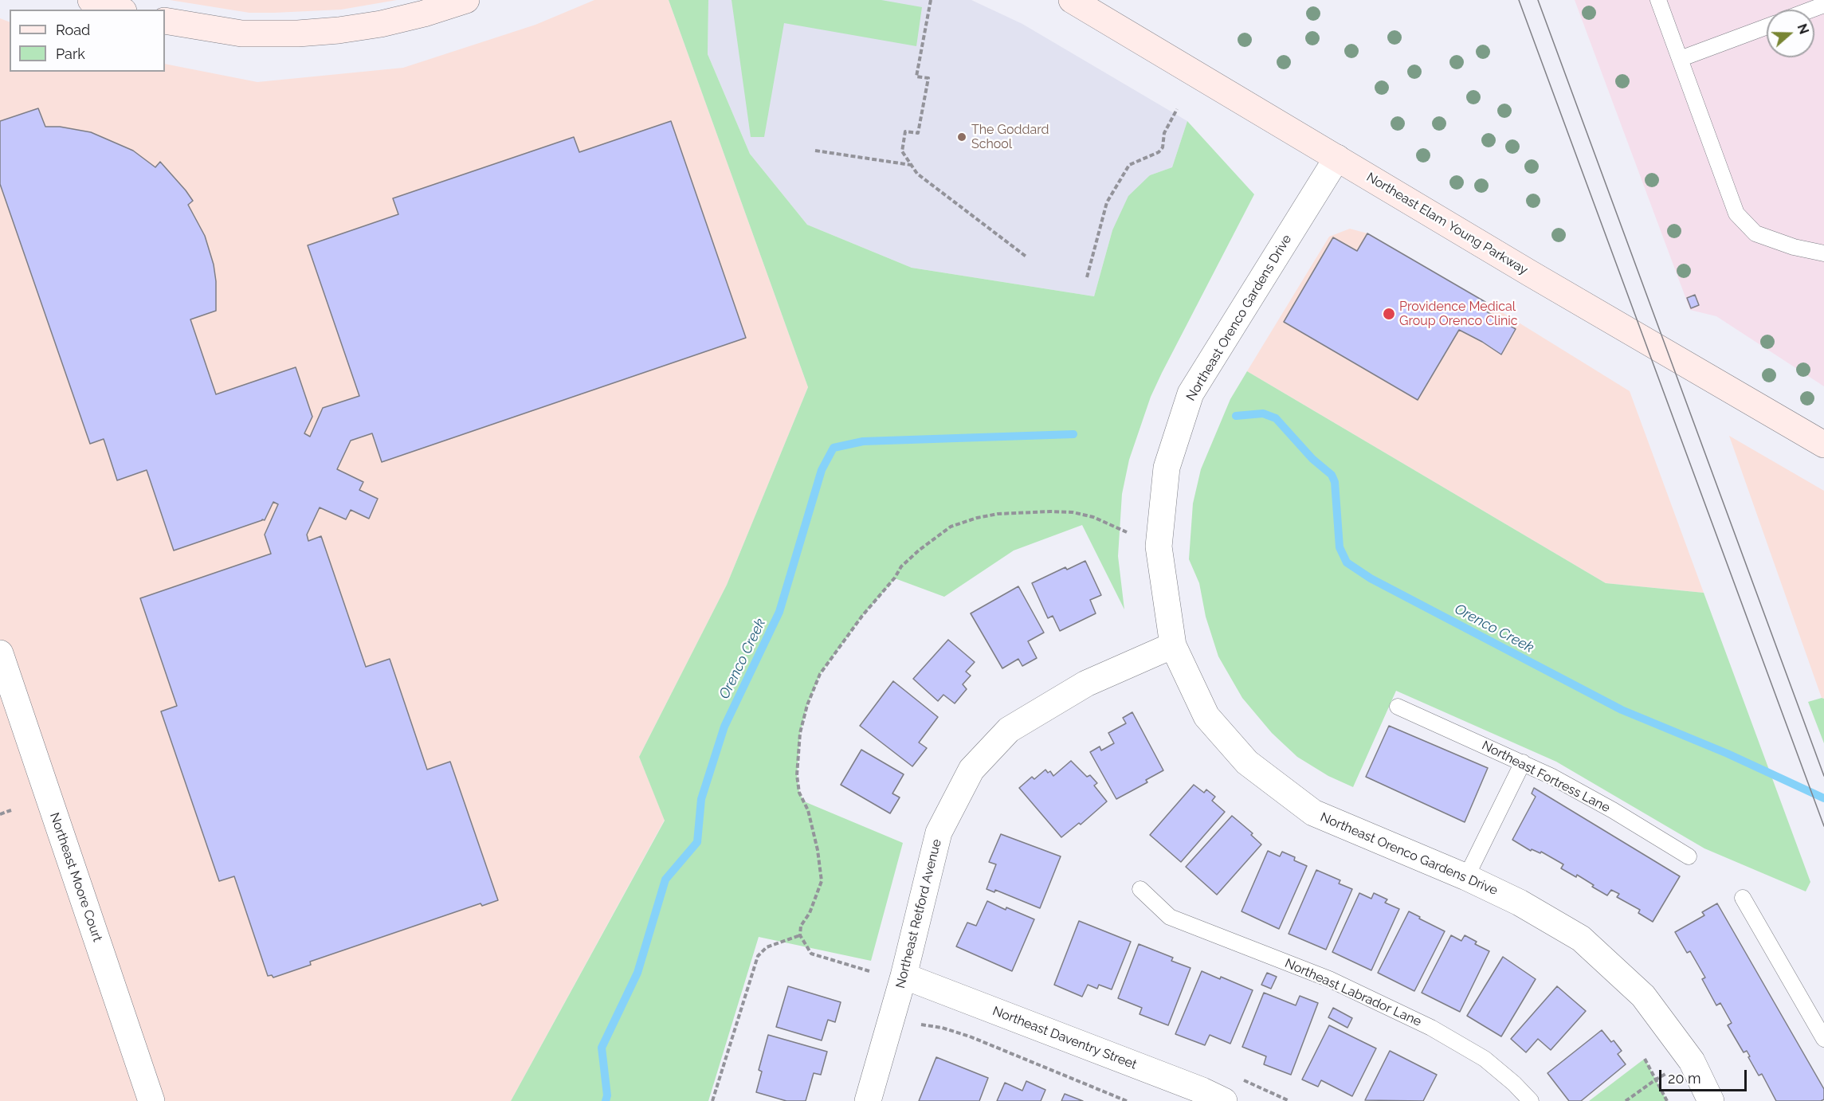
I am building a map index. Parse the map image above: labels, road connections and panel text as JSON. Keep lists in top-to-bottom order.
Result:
{
  "streets": {
    "street": [
      "Northeast Elam Young Parkway",
      "Northeast Orenco Gardens Drive",
      "Northeast Moore Court",
      "Northeast Retford Avenue",
      "Northeast Daventry Street"
    ],
    "lane": ["Northeast Fortress Lane", "Northeast Labrador Lane"]
  },
  "crossings": [
    ["Northeast Elam Young Parkway", "Northeast Orenco Gardens Drive"],
    ["Northeast Orenco Gardens Drive", "Northeast Retford Avenue"],
    ["Northeast Retford Avenue", "Northeast Daventry Street"]
  ],
  "water": ["Orenco Creek"],
  "places": ["The Goddard School", "Providence Medical Group Orenco Clinic"],
  "legend": ["Road", "Park"],
  "scale_bar": "20 m",
  "north": "right"
}
